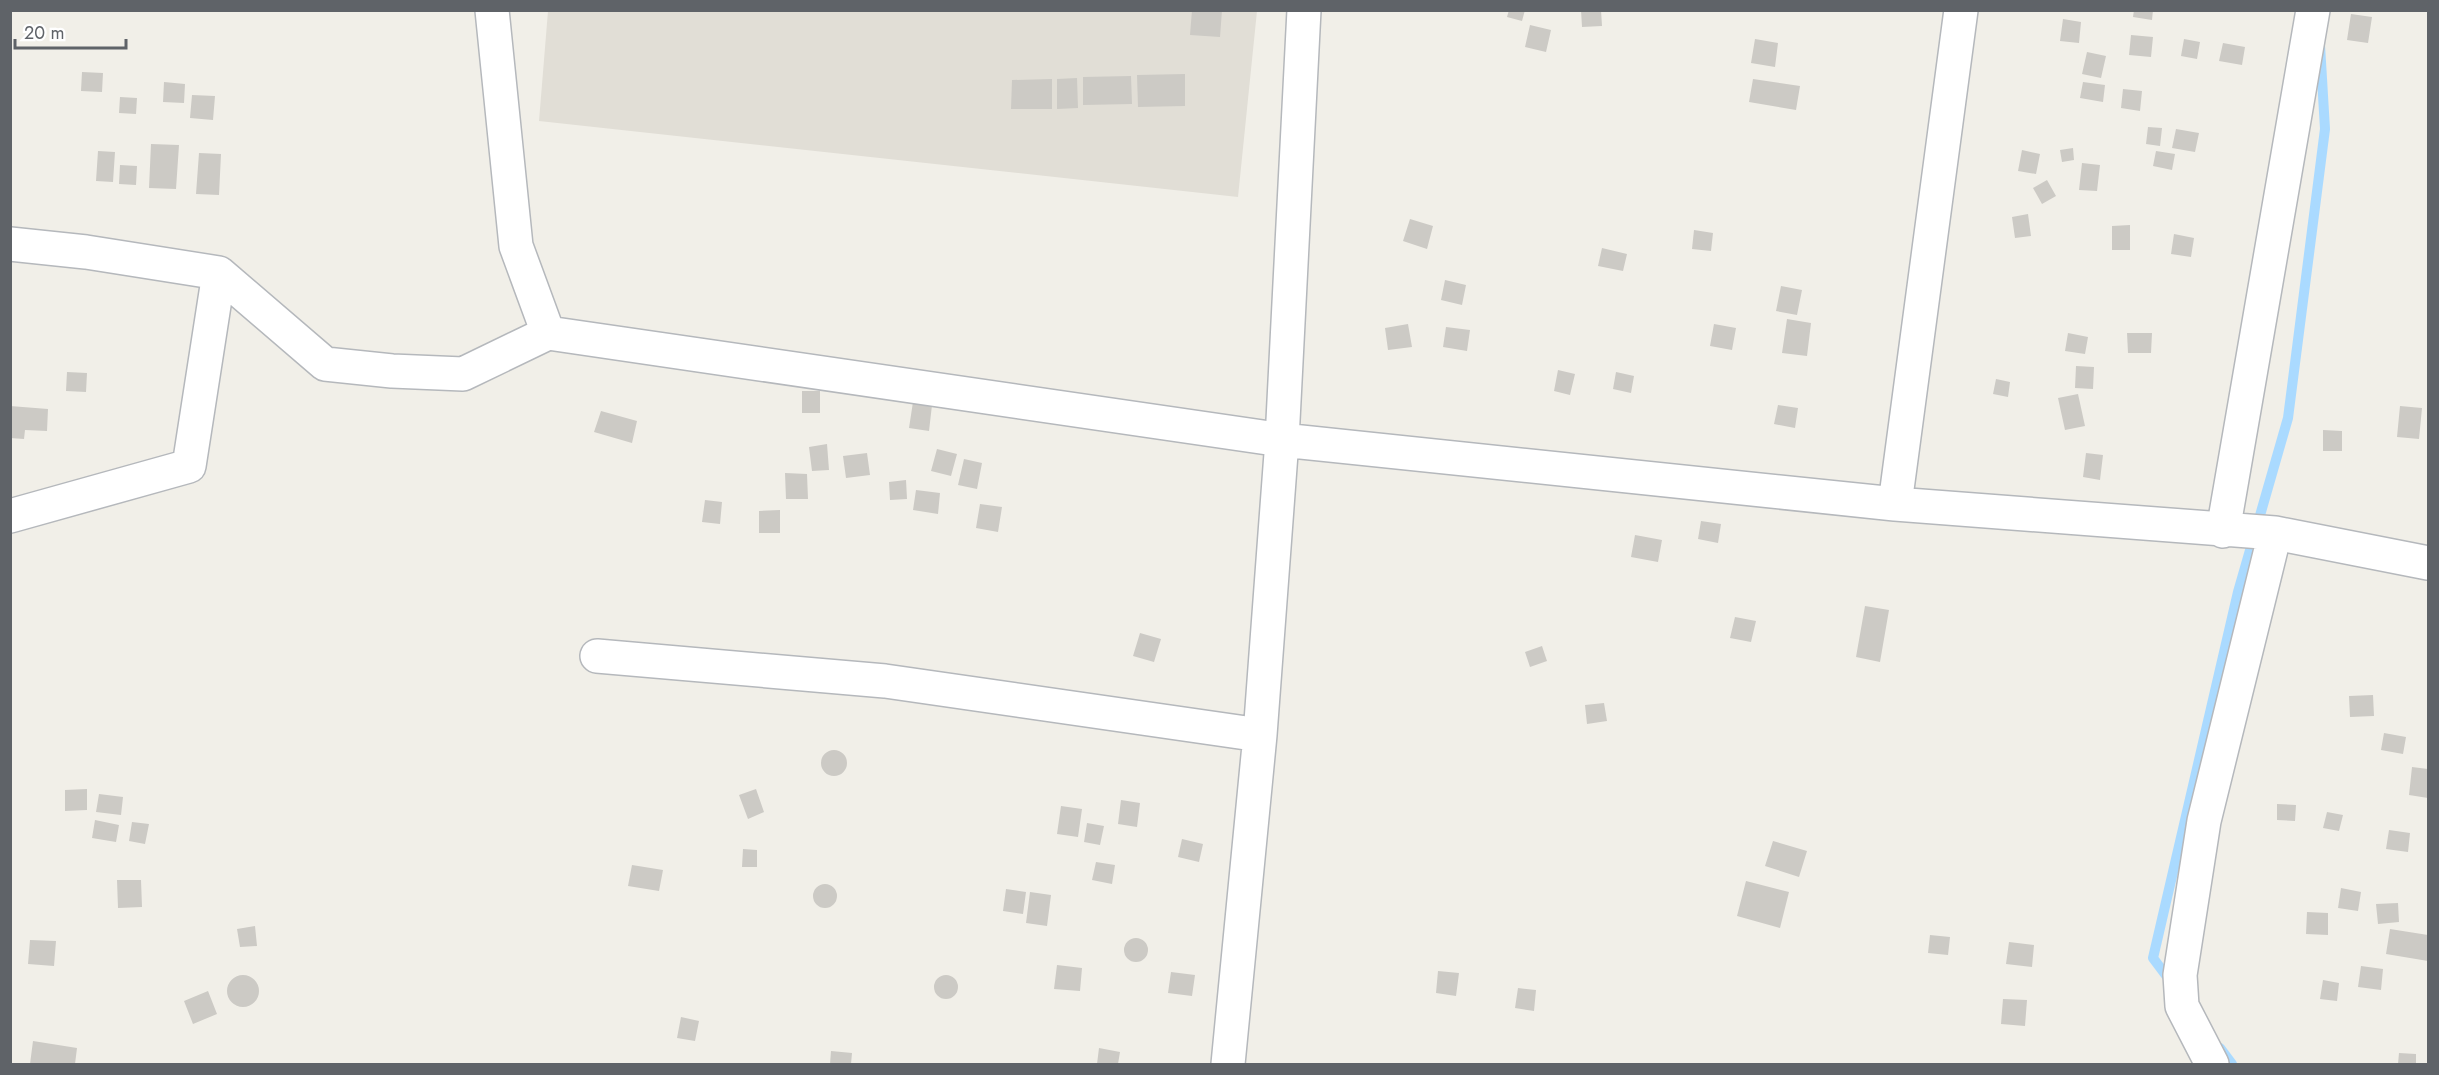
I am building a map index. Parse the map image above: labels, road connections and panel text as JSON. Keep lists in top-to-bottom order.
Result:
{
  "scale_bar": "20 m"
}
